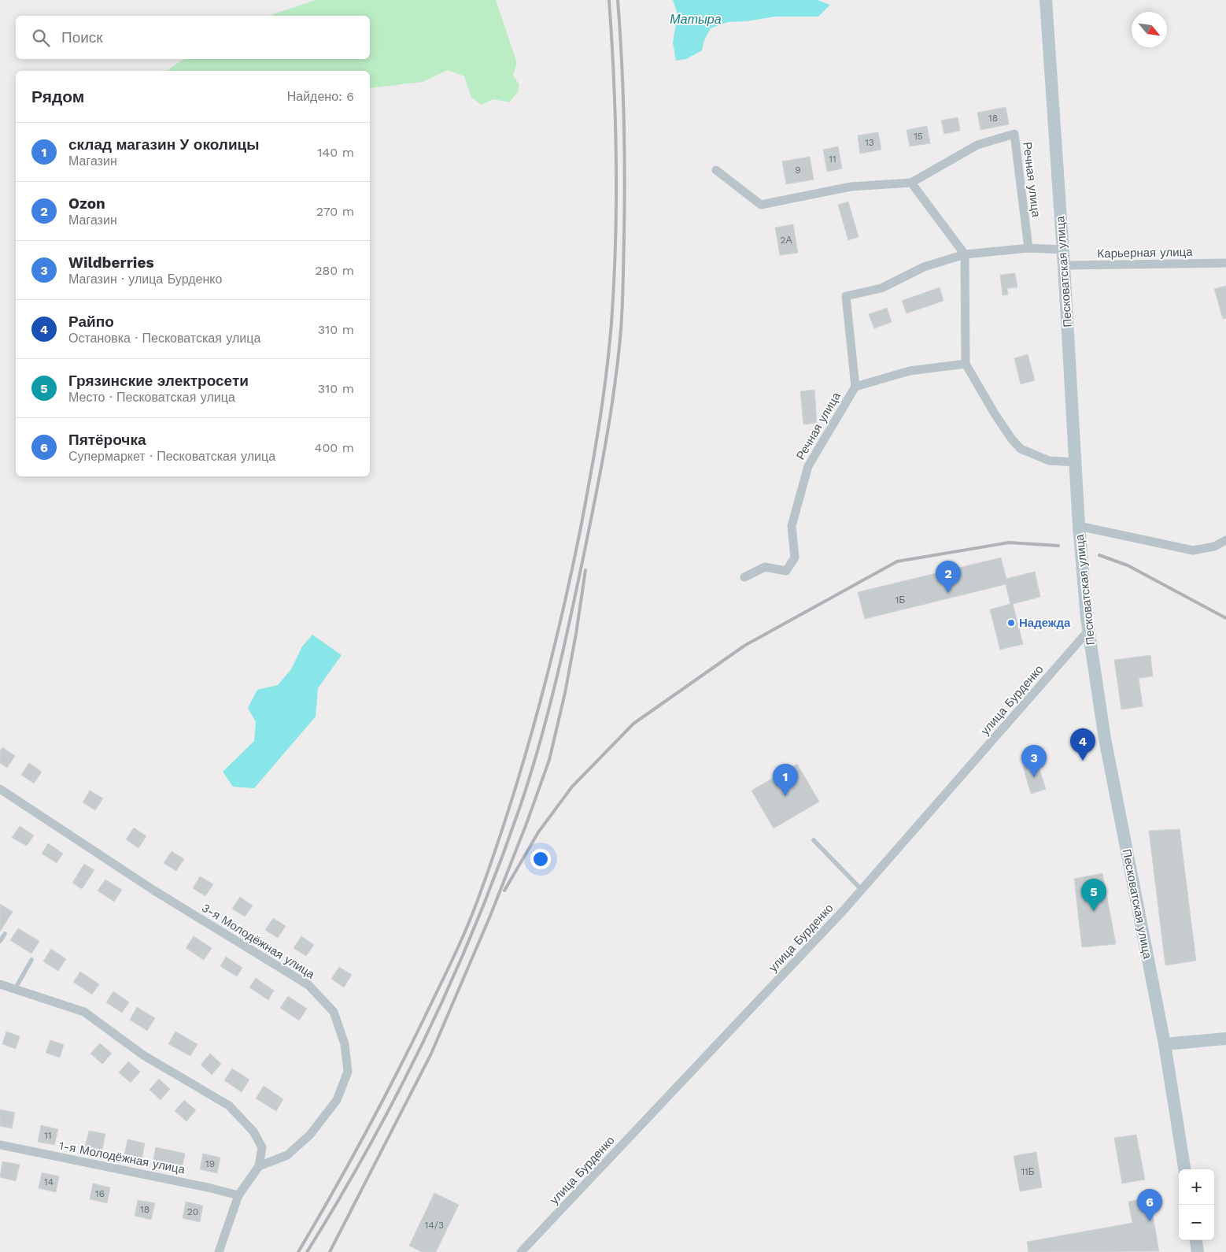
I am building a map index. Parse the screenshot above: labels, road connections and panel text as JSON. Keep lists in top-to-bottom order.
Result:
{
  "streets": {
    "main road": ["Песковатская улица"],
    "street": [
      "Речная улица",
      "Карьерная улица",
      "улица Бурденко",
      "3-я Молодёжная улица",
      "1-я Молодёжная улица"
    ]
  },
  "crossings": [
    ["Речная улица", "Песковатская улица"],
    ["Карьерная улица", "Песковатская улица"],
    ["Песковатская улица", "улица Бурденко"]
  ],
  "water": ["Матыра"],
  "places": ["Надежда"],
  "house_numbers": [
    "18",
    "15",
    "13",
    "11",
    "9",
    "2А",
    "1Б",
    "11",
    "19",
    "11Б",
    "14",
    "16",
    "18",
    "20",
    "14/3"
  ],
  "north": "bottom right",
  "page": {
    "search": "Поиск",
    "heading": ["Рядом", "Найдено: 6"],
    "list": [
      {
        "mark": "1",
        "name": "склад магазин У околицы",
        "note": "Магазин",
        "value": "140 m"
      },
      {
        "mark": "2",
        "name": "Ozon",
        "note": "Магазин",
        "value": "270 m"
      },
      {
        "mark": "3",
        "name": "Wildberries",
        "note": "Магазин · улица Бурденко",
        "value": "280 m"
      },
      {
        "mark": "4",
        "name": "Райпо",
        "note": "Остановка · Песковатская улица",
        "value": "310 m"
      },
      {
        "mark": "5",
        "name": "Грязинские электросети",
        "note": "Место · Песковатская улица",
        "value": "310 m"
      },
      {
        "mark": "6",
        "name": "Пятёрочка",
        "note": "Супермаркет · Песковатская улица",
        "value": "400 m"
      }
    ],
    "pins": [
      "2",
      "4",
      "3",
      "1",
      "5",
      "6"
    ],
    "map_buttons": ["+", "−"]
  }
}
